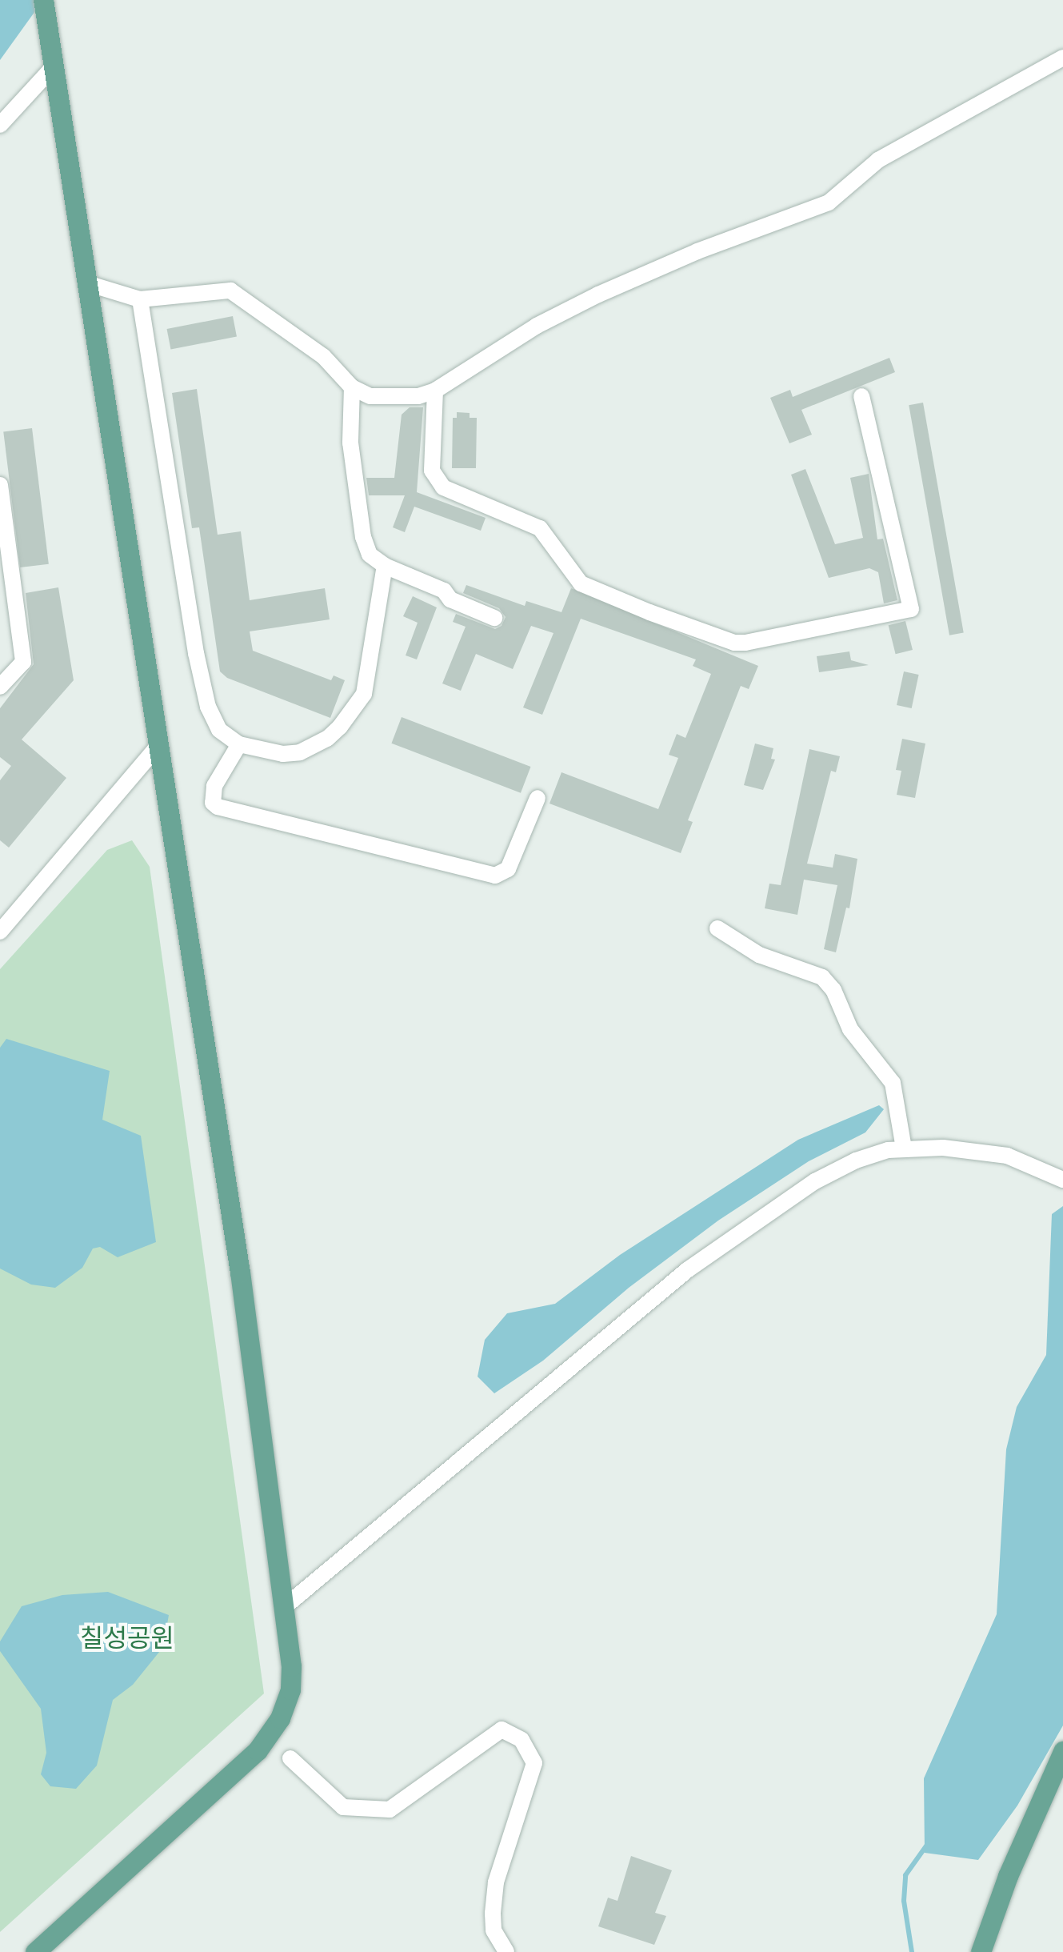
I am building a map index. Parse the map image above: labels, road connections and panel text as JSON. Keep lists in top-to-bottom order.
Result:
{
  "parks": ["칠성공원"]
}
